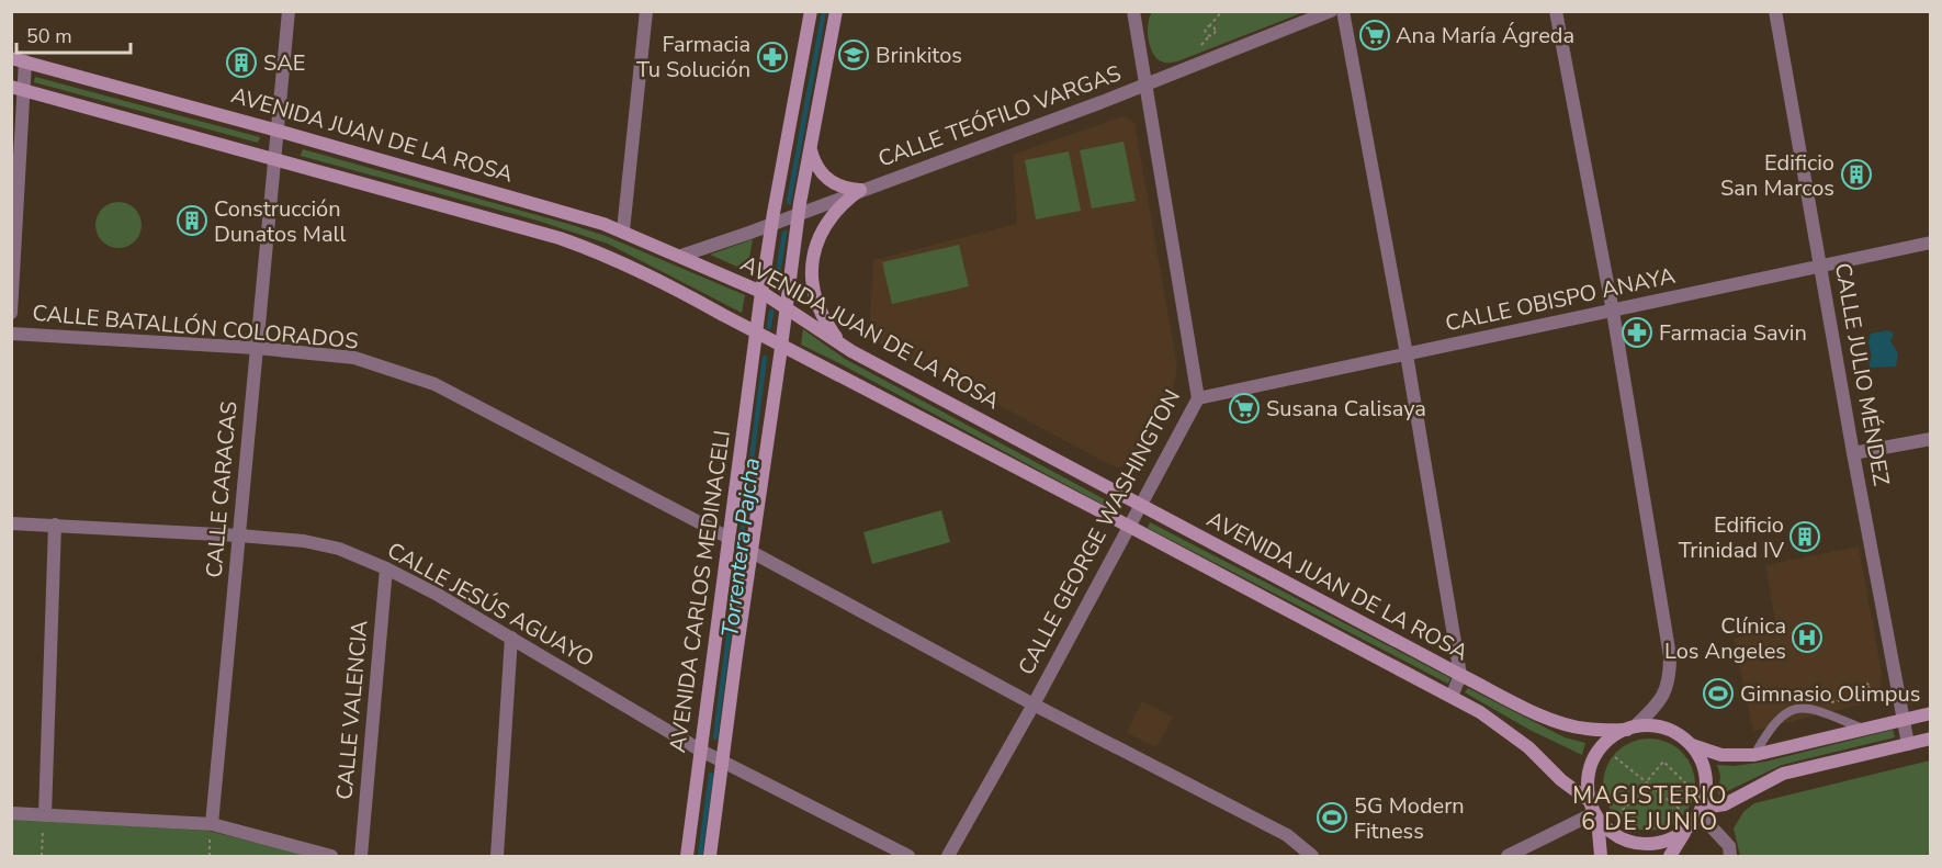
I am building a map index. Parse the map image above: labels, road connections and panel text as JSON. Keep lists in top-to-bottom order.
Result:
{
  "streets": {
    "main road": ["AVENIDA JUAN DE LA ROSA", "AVENIDA CARLOS MEDINACELI"],
    "street": [
      "CALLE TEÓFILO VARGAS",
      "CALLE OBISPO ANAYA",
      "CALLE BATALLÓN COLORADOS",
      "CALLE JULIO MÉNDEZ",
      "CALLE CARACAS",
      "CALLE GEORGE WASHINGTON",
      "CALLE JESÚS AGUAYO",
      "CALLE VALENCIA"
    ]
  },
  "crossings": [
    ["CALLE TEÓFILO VARGAS", "AVENIDA JUAN DE LA ROSA"],
    ["CALLE TEÓFILO VARGAS", "CALLE GEORGE WASHINGTON"],
    ["CALLE TEÓFILO VARGAS", "AVENIDA CARLOS MEDINACELI"],
    ["AVENIDA JUAN DE LA ROSA", "CALLE CARACAS"],
    ["AVENIDA JUAN DE LA ROSA", "CALLE GEORGE WASHINGTON"],
    ["AVENIDA JUAN DE LA ROSA", "AVENIDA CARLOS MEDINACELI"],
    ["CALLE OBISPO ANAYA", "CALLE JULIO MÉNDEZ"],
    ["CALLE OBISPO ANAYA", "CALLE GEORGE WASHINGTON"],
    ["CALLE BATALLÓN COLORADOS", "CALLE CARACAS"],
    ["CALLE BATALLÓN COLORADOS", "AVENIDA CARLOS MEDINACELI"],
    ["CALLE CARACAS", "CALLE JESÚS AGUAYO"],
    ["AVENIDA CARLOS MEDINACELI", "CALLE JESÚS AGUAYO"],
    ["CALLE JESÚS AGUAYO", "CALLE VALENCIA"]
  ],
  "districts": ["MAGISTERIO 6 DE JUNIO"],
  "water": ["Torrentera Pajcha"],
  "places": {
    "supermarket": ["Ana María Ágreda", "Susana Calisaya"],
    "school or university": ["Brinkitos"],
    "pharmacy": ["Farmacia Tu Solución", "Farmacia Savin"],
    "building": [
      "SAE",
      "Edificio San Marcos",
      "Construcción Dunatos Mall",
      "Edificio Trinidad IV"
    ],
    "hospital": ["Clínica Los Angeles"],
    "sports": ["Gimnasio Olimpus", "5G Modern Fitness"]
  },
  "scale_bar": "50 m"
}
